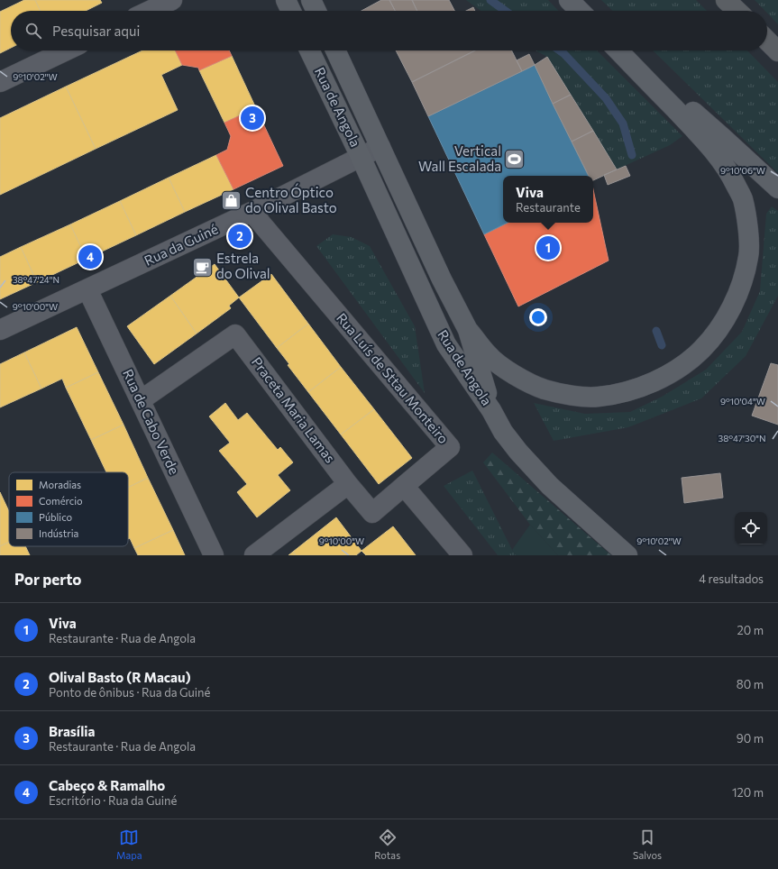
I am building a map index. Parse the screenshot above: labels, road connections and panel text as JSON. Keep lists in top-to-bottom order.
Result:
{
  "streets": {
    "main road": ["Rua de Angola"],
    "street": [
      "Rua da Guiné",
      "Rua Luís de Sttau Monteiro",
      "Praceta Maria Lamas",
      "Rua de Cabo Verde"
    ]
  },
  "crossings": [
    ["Rua de Angola", "Rua da Guiné"],
    ["Rua da Guiné", "Rua Luís de Sttau Monteiro"],
    ["Rua da Guiné", "Rua de Cabo Verde"],
    ["Praceta Maria Lamas", "Rua de Cabo Verde"]
  ],
  "places": {
    "sports": ["Vertical Wall Escalada"],
    "shop": ["Centro Óptico do Olival Basto"],
    "cafe": ["Estrela do Olival"]
  },
  "legend": [
    "Moradias",
    "Comércio",
    "Público",
    "Indústria"
  ],
  "page": {
    "search": "Pesquisar aqui",
    "pins": [
      "3",
      "2",
      "1",
      "4"
    ],
    "popup": ["Viva", "Restaurante"],
    "heading": ["Por perto", "4 resultados"],
    "list": [
      {
        "mark": "1",
        "name": "Viva",
        "note": "Restaurante · Rua de Angola",
        "value": "20 m"
      },
      {
        "mark": "2",
        "name": "Olival Basto (R Macau)",
        "note": "Ponto de ônibus · Rua da Guiné",
        "value": "80 m"
      },
      {
        "mark": "3",
        "name": "Brasília",
        "note": "Restaurante · Rua de Angola",
        "value": "90 m"
      },
      {
        "mark": "4",
        "name": "Cabeço & Ramalho",
        "note": "Escritório · Rua da Guiné",
        "value": "120 m"
      }
    ],
    "nav": ["Mapa", "Rotas", "Salvos"]
  },
  "coordinates": [
    "9°10'02\"W",
    "9°10'06\"W",
    "38°47'24\"N",
    "9°10'00\"W",
    "9°10'04\"W",
    "38°47'30\"N"
  ]
}
